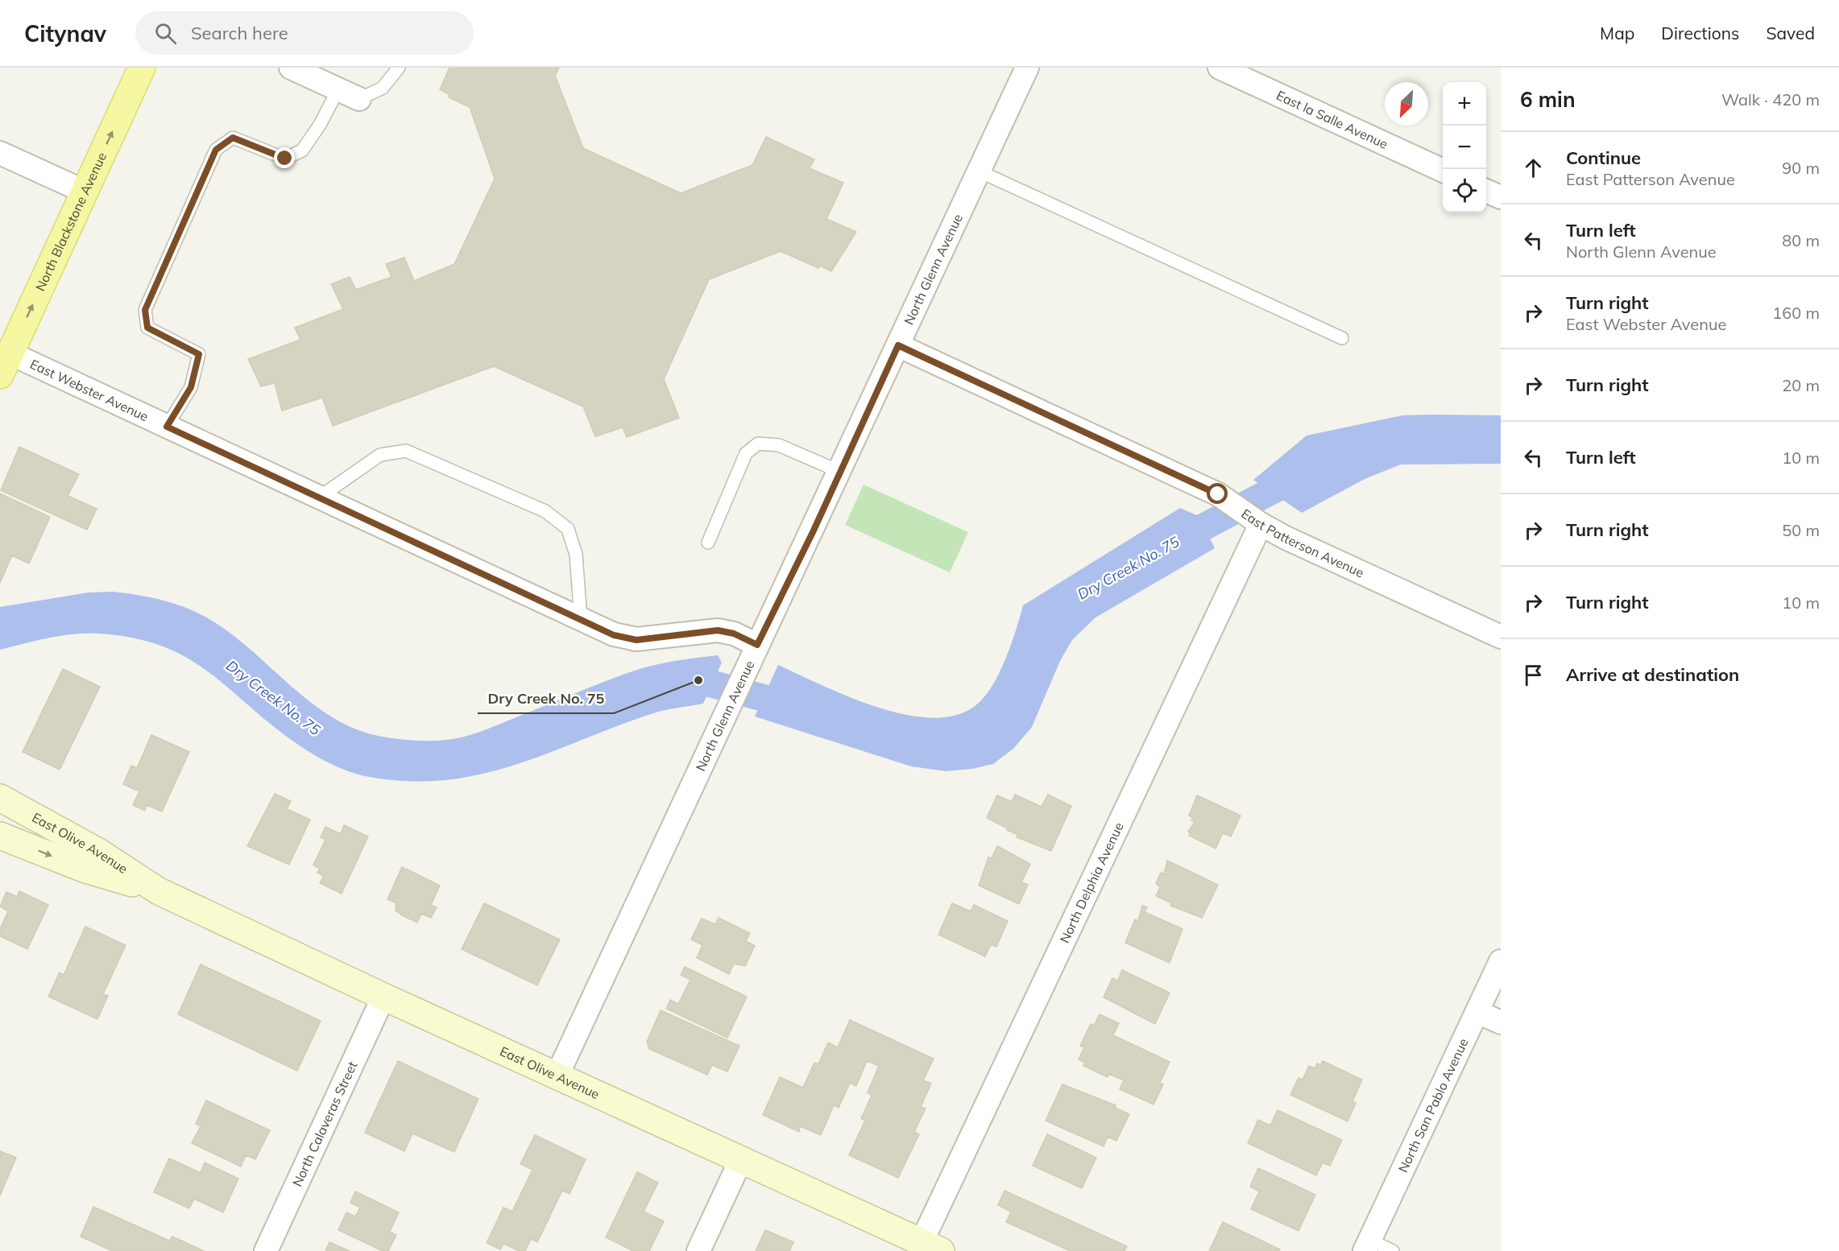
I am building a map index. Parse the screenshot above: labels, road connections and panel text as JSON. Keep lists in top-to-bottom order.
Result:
{
  "streets": {
    "main road": ["North Blackstone Avenue", "East Olive Avenue"],
    "street": [
      "East la Salle Avenue",
      "North Glenn Avenue",
      "East Webster Avenue",
      "East Patterson Avenue",
      "North Delphia Avenue",
      "North San Pablo Avenue",
      "North Calaveras Street"
    ]
  },
  "crossings": [
    ["North Blackstone Avenue", "East Webster Avenue"],
    ["North Glenn Avenue", "East Webster Avenue"],
    ["North Glenn Avenue", "East Patterson Avenue"],
    ["North Glenn Avenue", "East Olive Avenue"],
    ["East Patterson Avenue", "North Delphia Avenue"],
    ["East Olive Avenue", "North Delphia Avenue"],
    ["East Olive Avenue", "North Calaveras Street"]
  ],
  "one_way": ["North Blackstone Avenue"],
  "water": ["Dry Creek No. 75"],
  "places": ["Dry Creek No. 75"],
  "north": "bottom left",
  "page": {
    "header": "Citynav",
    "search": "Search here",
    "nav": ["Map", "Directions", "Saved"],
    "heading": ["6 min", "Walk · 420 m"],
    "map_buttons": ["+", "−"],
    "list": [
      ["Continue", "East Patterson Avenue", "90 m"],
      ["Turn left", "North Glenn Avenue", "80 m"],
      ["Turn right", "East Webster Avenue", "160 m"],
      ["Turn right", "20 m"],
      ["Turn left", "10 m"],
      ["Turn right", "50 m"],
      ["Turn right", "10 m"],
      "Arrive at destination"
    ]
  }
}
